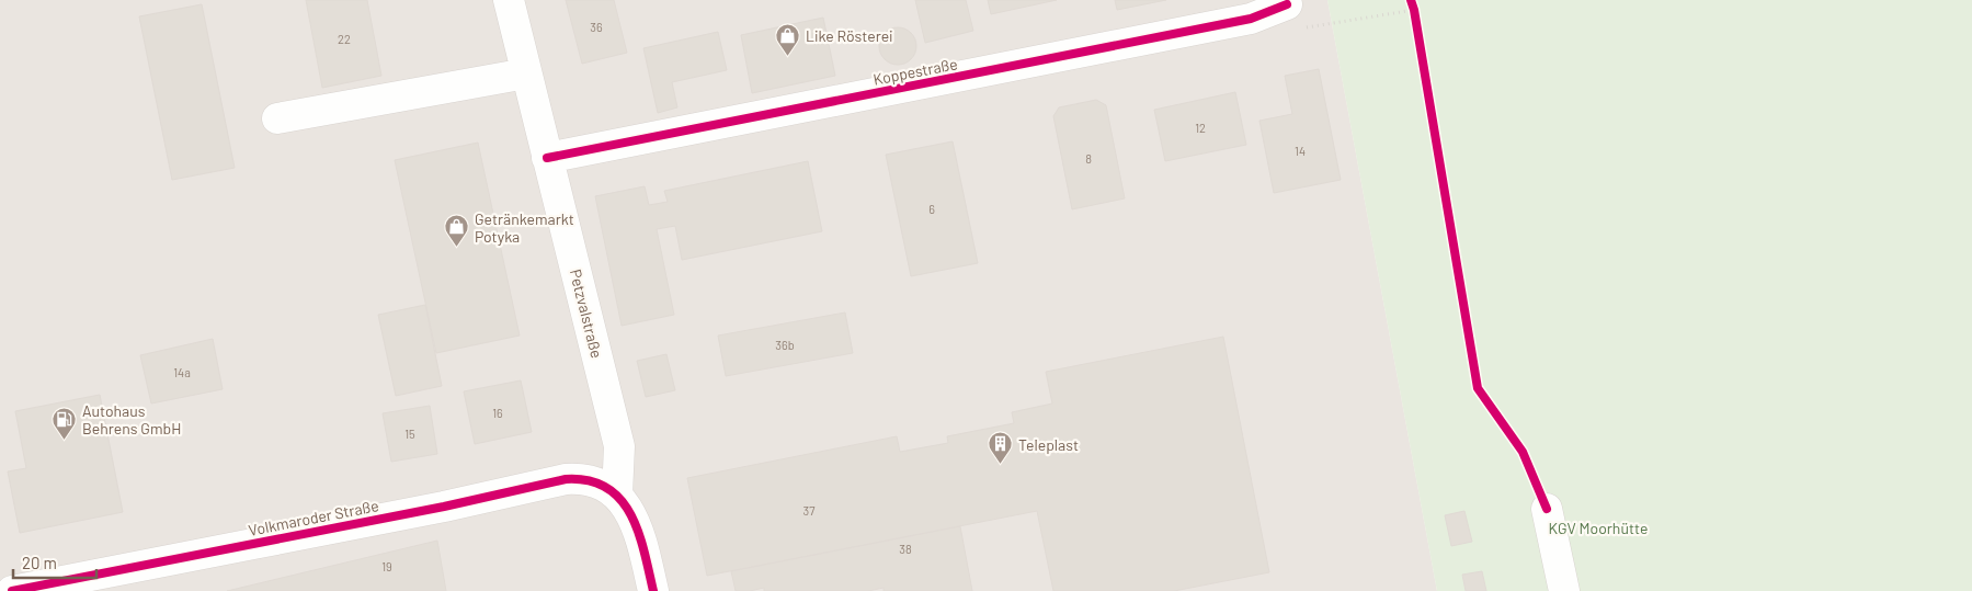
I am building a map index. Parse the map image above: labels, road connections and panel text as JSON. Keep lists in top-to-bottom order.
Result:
{
  "streets": {
    "street": ["Koppestraße", "Petzvalstraße", "Volkmaroder Straße"]
  },
  "crossings": [
    ["Koppestraße", "Petzvalstraße"],
    ["Petzvalstraße", "Volkmaroder Straße"]
  ],
  "parks": ["KGV Moorhütte"],
  "places": {
    "shop": ["Like Rösterei", "Getränkemarkt Potyka"],
    "fuel station": ["Autohaus Behrens GmbH"],
    "building": ["Teleplast"]
  },
  "house_numbers": [
    "36",
    "22",
    "12",
    "14",
    "8",
    "6",
    "36b",
    "14a",
    "16",
    "15",
    "37",
    "38",
    "19"
  ],
  "scale_bar": "20 m"
}
